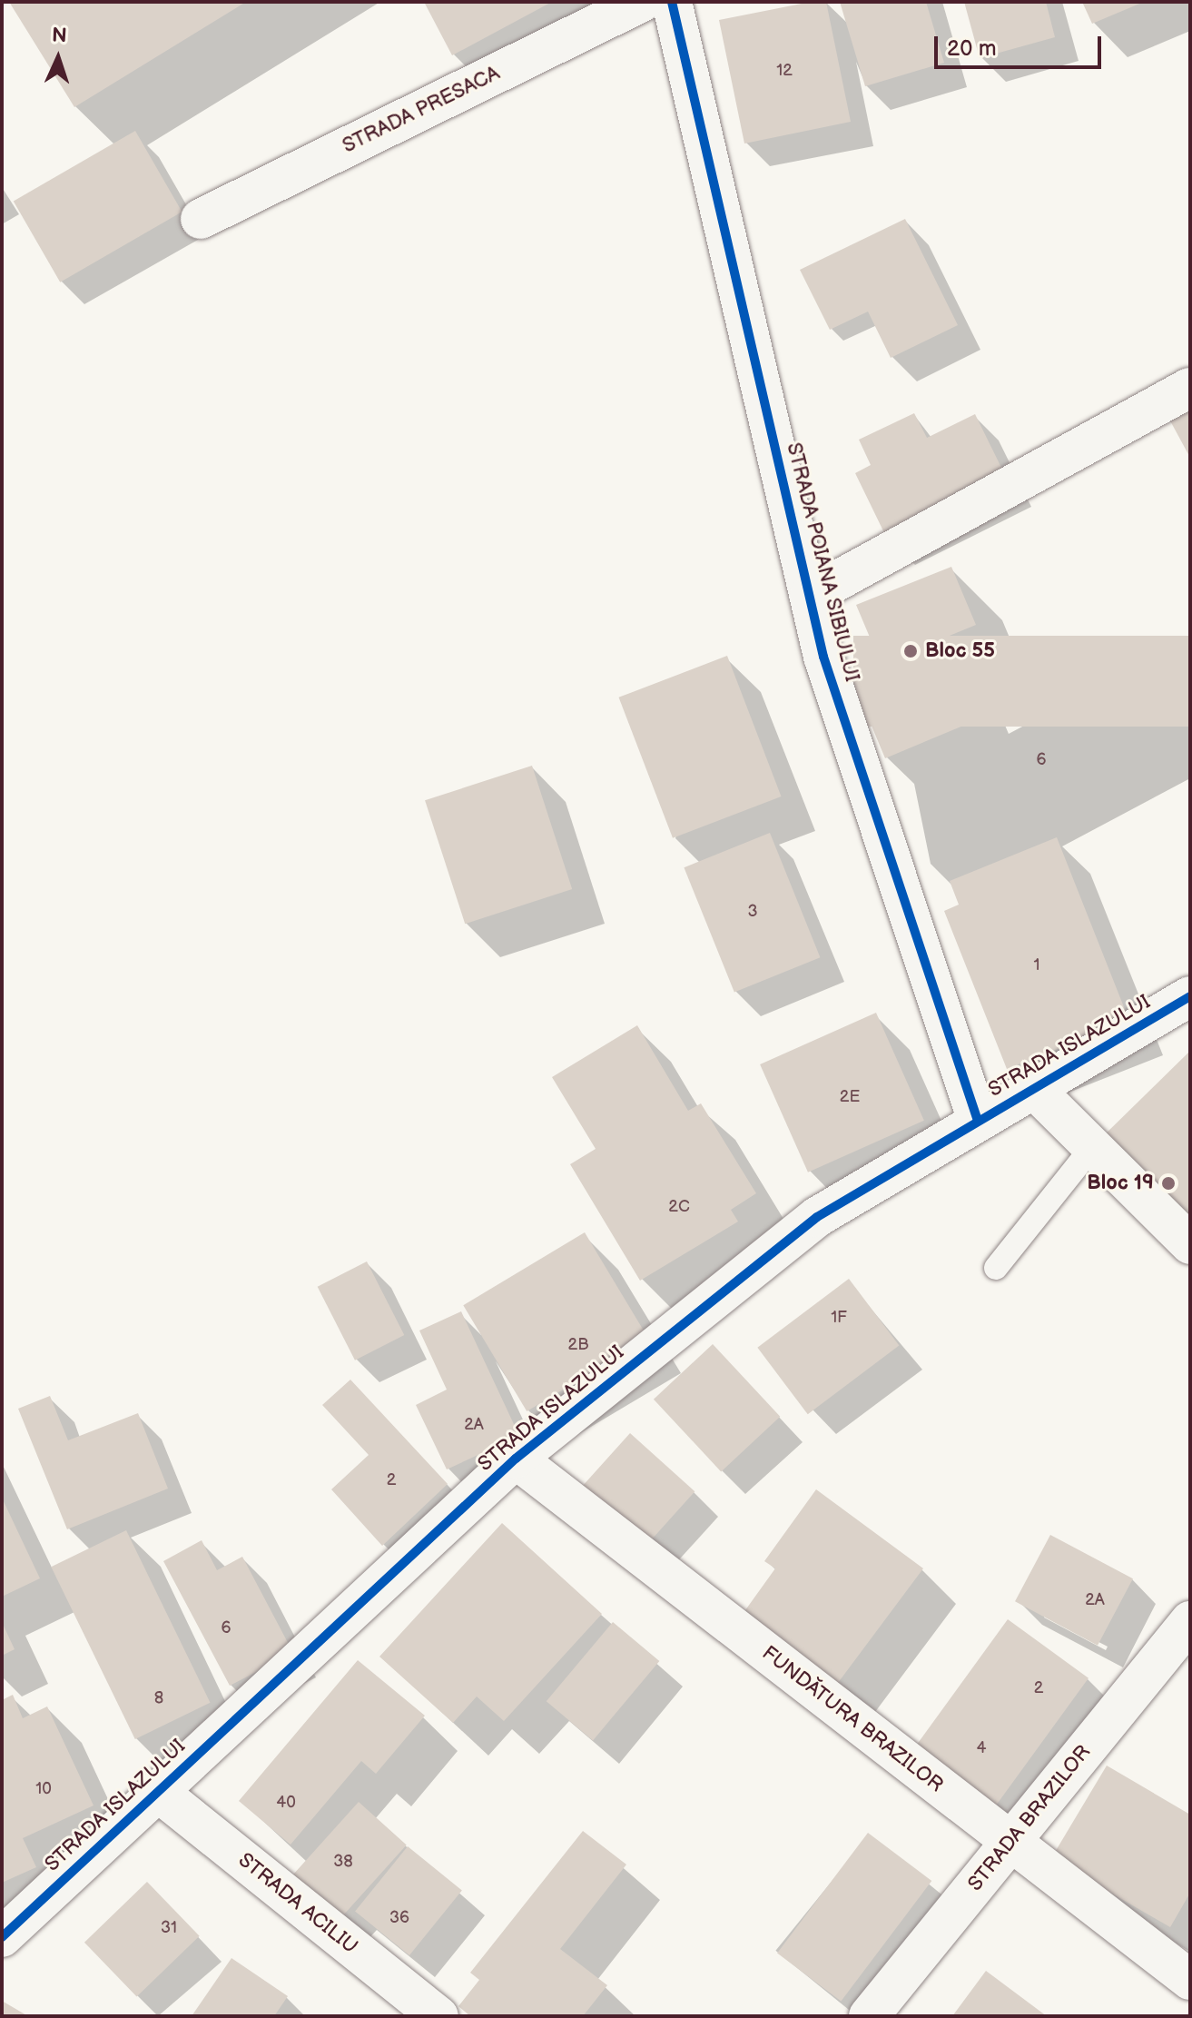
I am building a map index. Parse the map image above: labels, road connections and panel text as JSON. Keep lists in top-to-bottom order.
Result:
{
  "streets": {
    "street": [
      "STRADA PRESACA",
      "STRADA POIANA SIBIULUI",
      "STRADA ISLAZULUI",
      "FUNDĂTURA BRAZILOR",
      "STRADA BRAZILOR",
      "STRADA ACILIU"
    ]
  },
  "crossings": [
    ["STRADA POIANA SIBIULUI", "STRADA ISLAZULUI"],
    ["STRADA ISLAZULUI", "FUNDĂTURA BRAZILOR"],
    ["STRADA ISLAZULUI", "STRADA ACILIU"],
    ["FUNDĂTURA BRAZILOR", "STRADA BRAZILOR"]
  ],
  "places": ["Bloc 55", "Bloc 19"],
  "house_numbers": [
    "12",
    "6",
    "3",
    "1",
    "2E",
    "2C",
    "1F",
    "2B",
    "2A",
    "2",
    "2A",
    "6",
    "2",
    "8",
    "4",
    "10",
    "40",
    "38",
    "36",
    "31"
  ],
  "scale_bar": "20 m",
  "north": "top"
}
